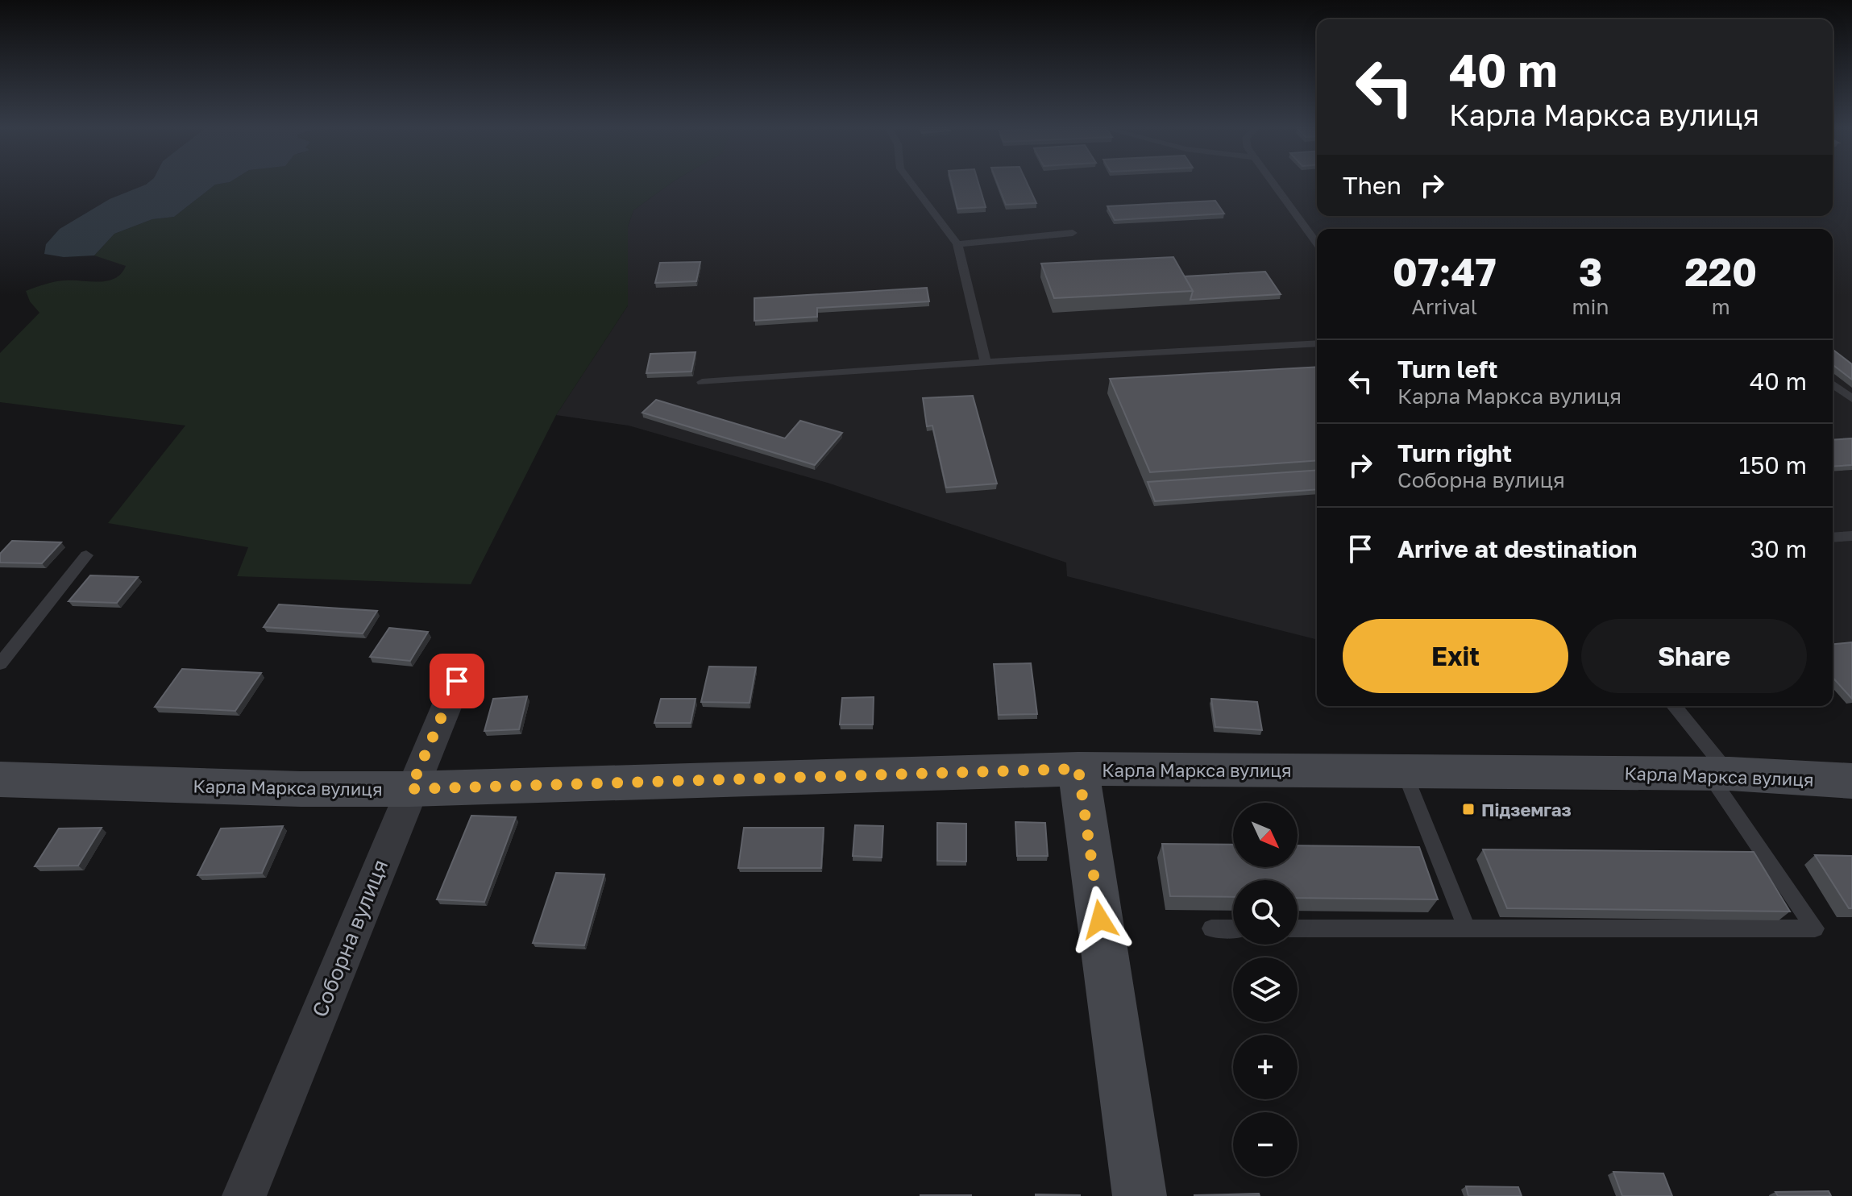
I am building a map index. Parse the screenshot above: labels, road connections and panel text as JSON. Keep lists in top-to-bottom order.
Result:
{
  "streets": {
    "street": ["Карла Маркса вулиця", "Соборна вулиця"]
  },
  "crossings": [
    ["Карла Маркса вулиця", "Соборна вулиця"]
  ],
  "places": {
    "transit": ["Підземгаз"]
  },
  "north": "bottom right",
  "page": {
    "turn": ["40 m", "Карла Маркса вулиця"],
    "then": "Then",
    "eta": [
      "07:47",
      "Arrival",
      "3",
      "min",
      "220",
      "m"
    ],
    "list": [
      {
        "name": "Turn left",
        "note": "Карла Маркса вулиця",
        "value": "40 m"
      },
      {
        "name": "Turn right",
        "note": "Соборна вулиця",
        "value": "150 m"
      },
      {
        "name": "Arrive at destination",
        "value": "30 m"
      }
    ],
    "buttons": ["Exit", "Share"],
    "map_buttons": ["+", "−"]
  }
}
